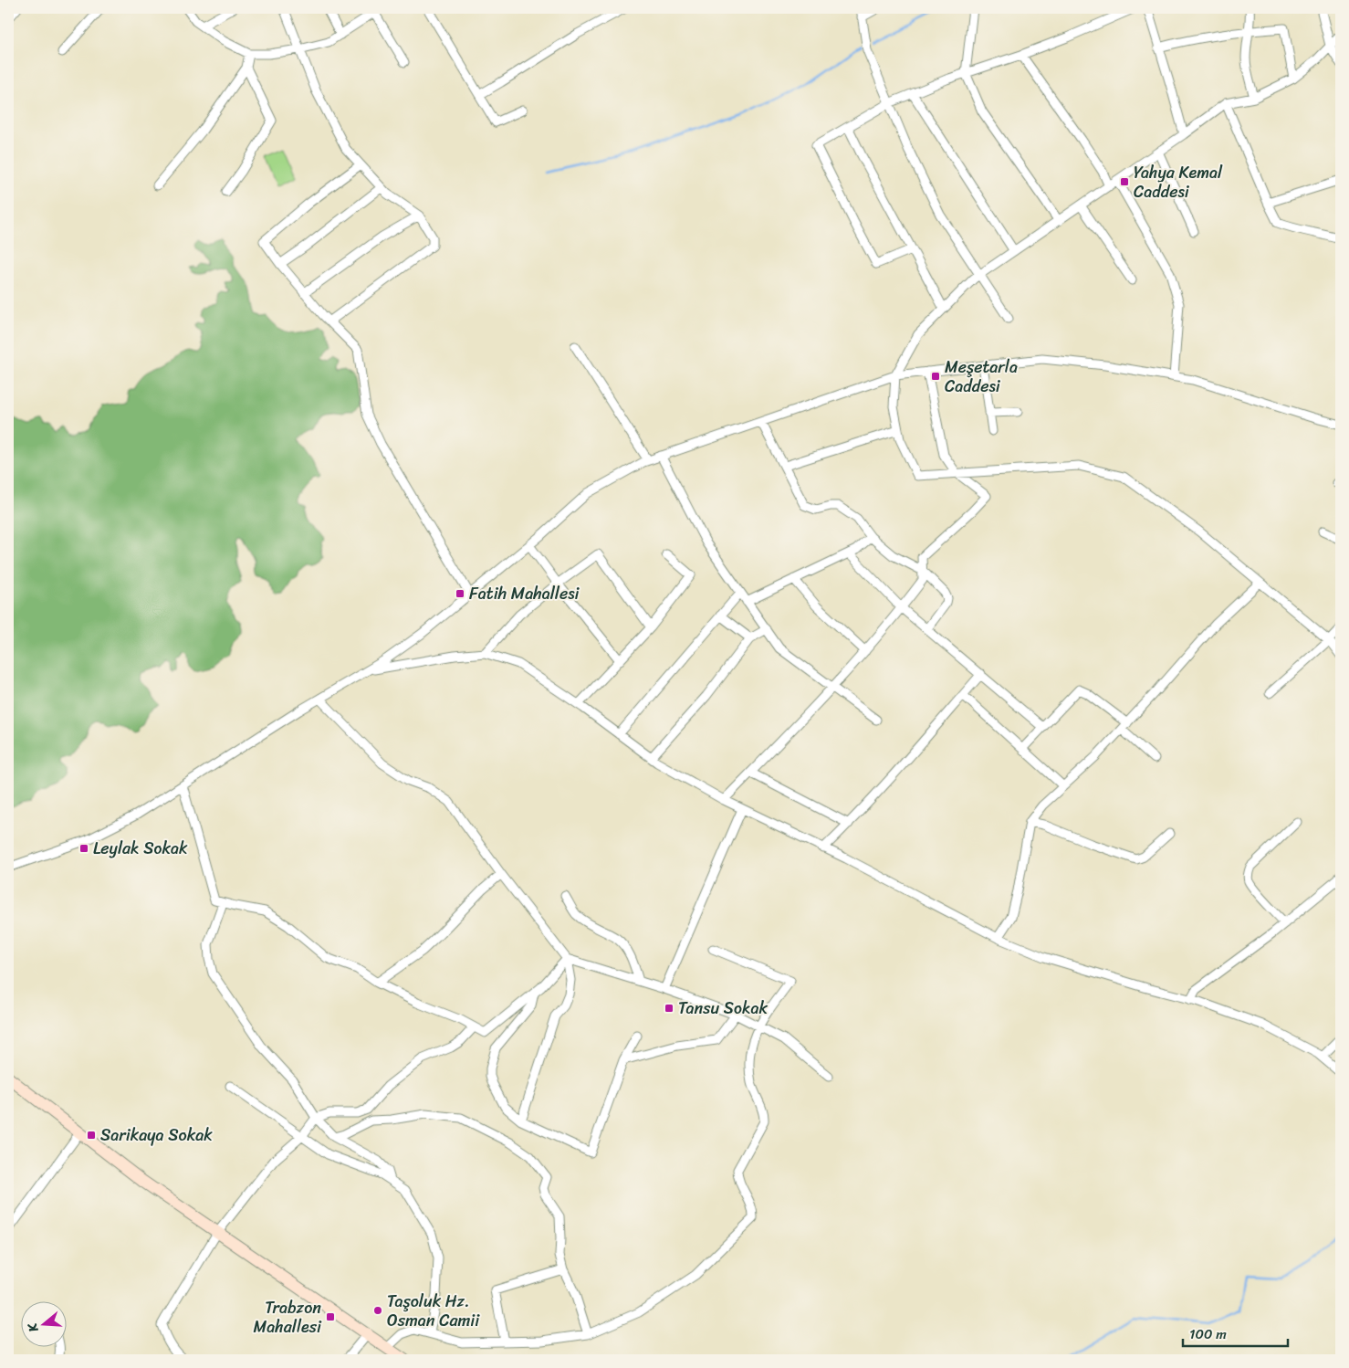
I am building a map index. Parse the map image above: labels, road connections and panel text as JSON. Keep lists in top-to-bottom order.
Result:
{
  "places": {
    "transit": [
      "Yahya Kemal Caddesi",
      "Meşetarla Caddesi",
      "Fatih Mahallesi",
      "Leylak Sokak",
      "Tansu Sokak",
      "Sarikaya Sokak",
      "Trabzon Mahallesi"
    ],
    "other": ["Taşoluk Hz. Osman Camii"]
  },
  "scale_bar": "100 m",
  "north": "left"
}
